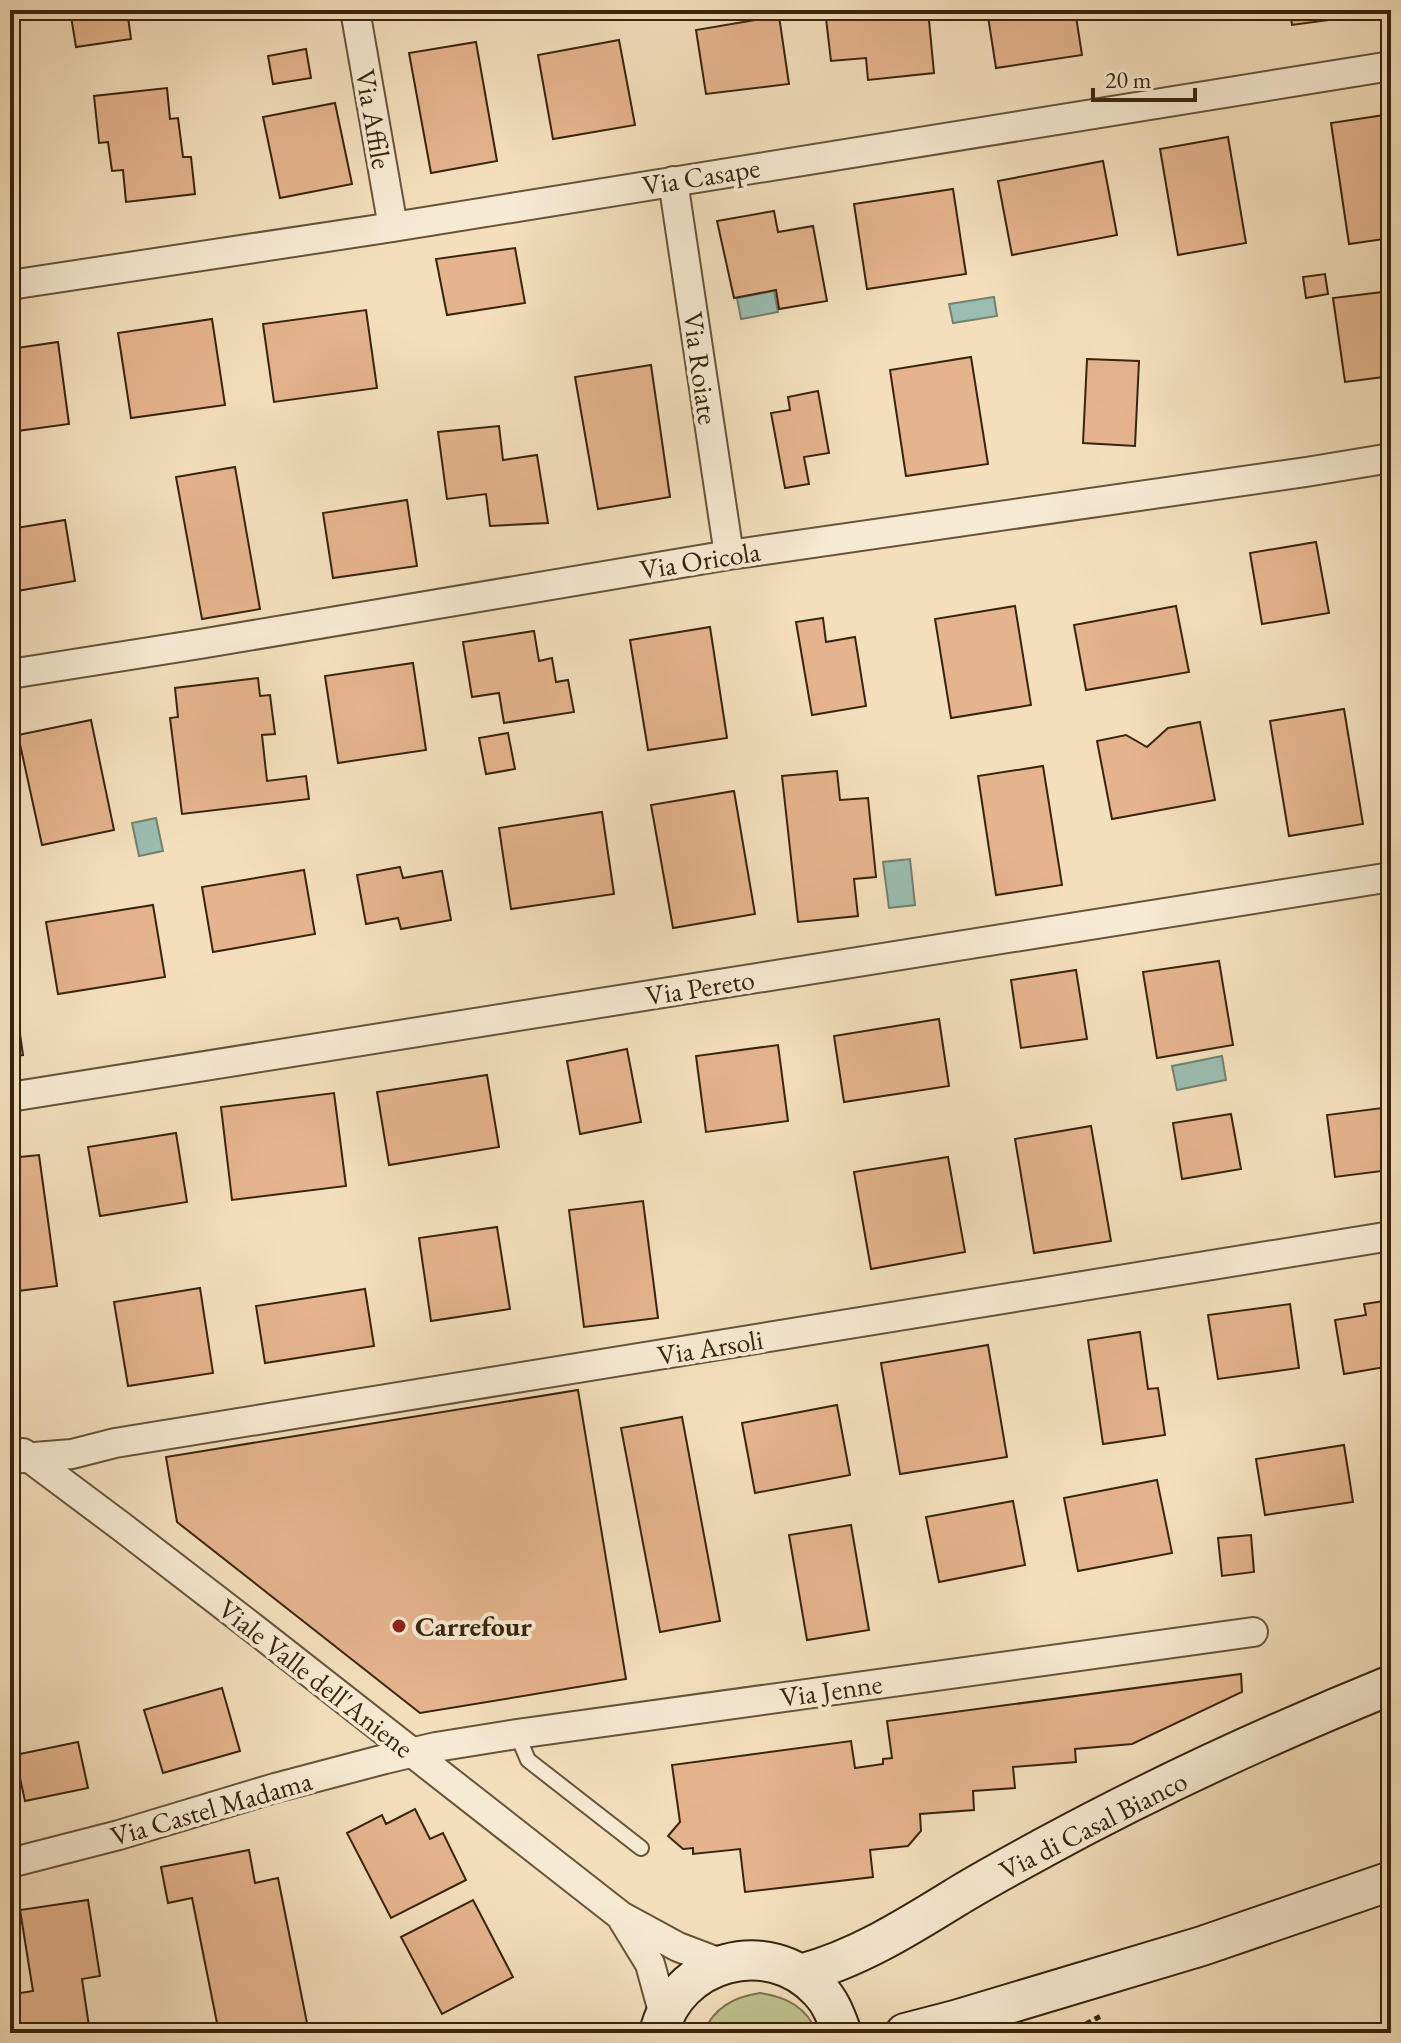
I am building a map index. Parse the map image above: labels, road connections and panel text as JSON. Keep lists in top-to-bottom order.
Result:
{
  "streets": {
    "main road": ["Via di Casal Bianco"],
    "street": [
      "Via Affile",
      "Via Casape",
      "Via Roiate",
      "Via Oricola",
      "Via Pereto",
      "Via Arsoli",
      "Viale Valle dell'Aniene",
      "Via Jenne",
      "Via Castel Madama"
    ]
  },
  "crossings": [
    ["Via Affile", "Via Casape"],
    ["Via Casape", "Via Roiate"],
    ["Via Roiate", "Via Oricola"],
    ["Via Arsoli", "Viale Valle dell'Aniene"],
    ["Viale Valle dell'Aniene", "Via Jenne"],
    ["Viale Valle dell'Aniene", "Via Castel Madama"],
    ["Via Jenne", "Via Castel Madama"]
  ],
  "places": ["Carrefour"],
  "scale_bar": "20 m"
}
